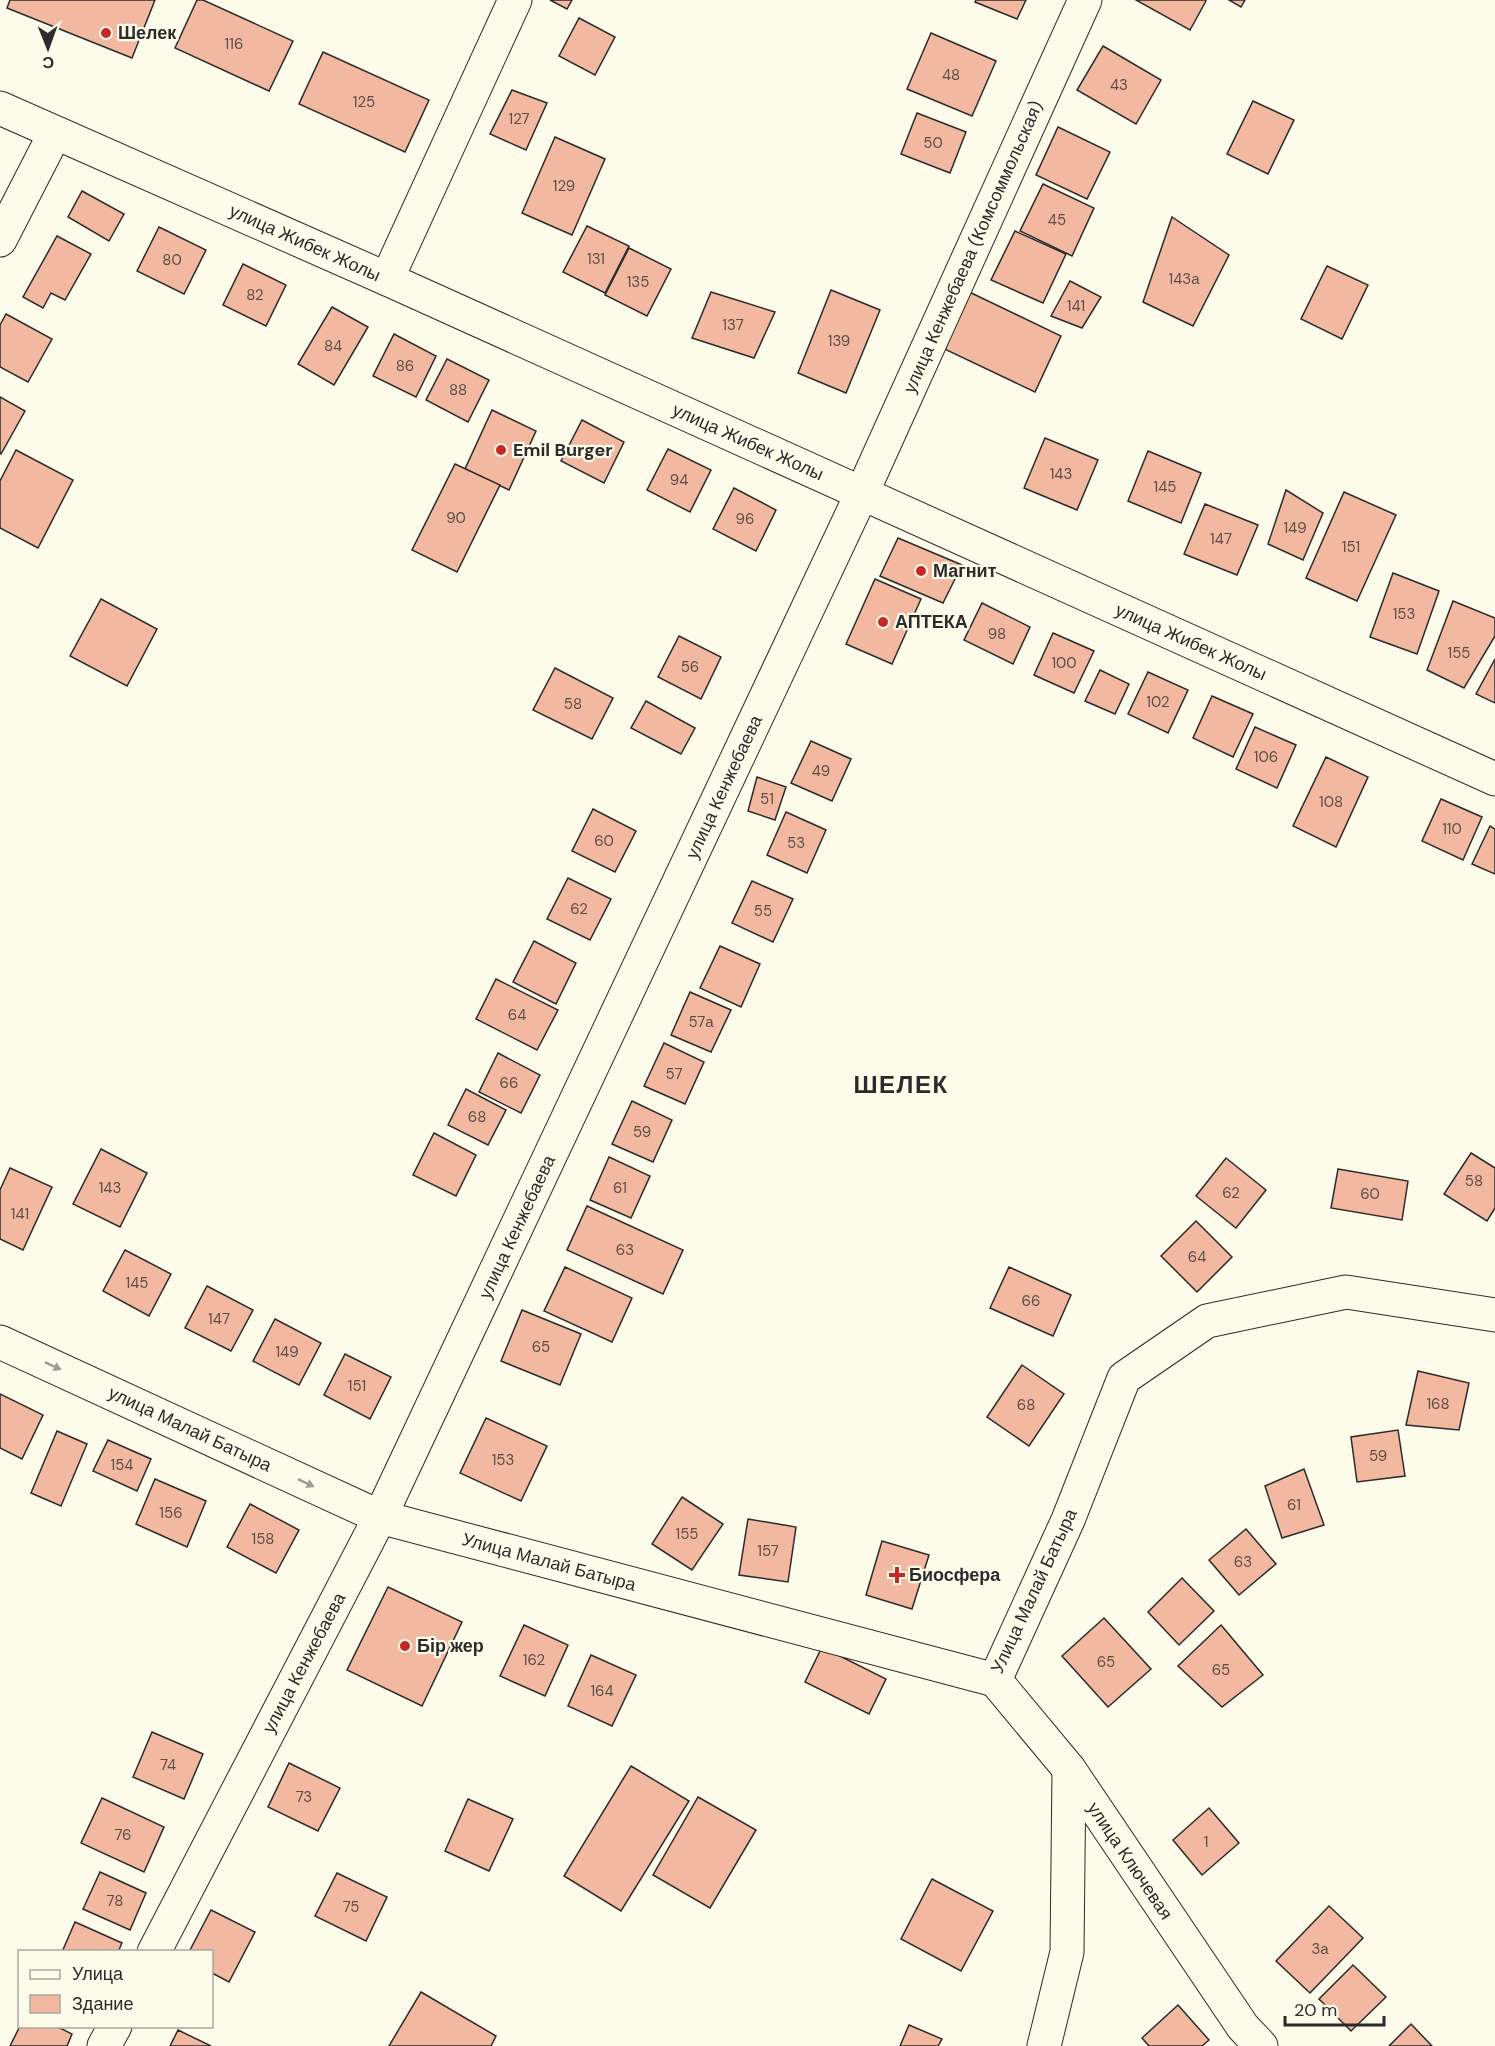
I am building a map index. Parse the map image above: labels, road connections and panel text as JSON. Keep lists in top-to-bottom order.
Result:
{
  "streets": {
    "street": [
      "улица Жибек Жолы",
      "улица Кенжебаева (Комсоммольская)",
      "улица Кенжебаева",
      "улица Малай Батыра",
      "Улица Малай Батыра",
      "улица Ключевая"
    ]
  },
  "crossings": [
    ["улица Жибек Жолы", "улица Кенжебаева (Комсоммольская)"],
    ["улица Жибек Жолы", "улица Кенжебаева"],
    ["улица Кенжебаева (Комсоммольская)", "улица Кенжебаева"],
    ["улица Кенжебаева", "улица Малай Батыра"],
    ["улица Кенжебаева", "Улица Малай Батыра"],
    ["улица Малай Батыра", "Улица Малай Батыра"],
    ["Улица Малай Батыра", "улица Ключевая"]
  ],
  "one_way": ["улица Малай Батыра"],
  "districts": ["ШЕЛЕК"],
  "places": {
    "other": [
      "Шелек",
      "Emil Burger",
      "Магнит",
      "АПТЕКА",
      "Бір жер"
    ],
    "health": ["Биосфера"]
  },
  "house_numbers": [
    "116",
    "48",
    "43",
    "125",
    "127",
    "50",
    "129",
    "45",
    "131",
    "80",
    "143а",
    "135",
    "82",
    "141",
    "137",
    "139",
    "84",
    "86",
    "88",
    "143",
    "94",
    "145",
    "90",
    "96",
    "149",
    "147",
    "151",
    "153",
    "98",
    "155",
    "100",
    "56",
    "102",
    "58",
    "106",
    "49",
    "51",
    "108",
    "110",
    "60",
    "53",
    "62",
    "55",
    "64",
    "57а",
    "57",
    "66",
    "68",
    "59",
    "58",
    "143",
    "61",
    "62",
    "60",
    "141",
    "63",
    "64",
    "145",
    "66",
    "147",
    "65",
    "149",
    "151",
    "168",
    "68",
    "59",
    "153",
    "154",
    "61",
    "156",
    "155",
    "158",
    "157",
    "63",
    "162",
    "65",
    "65",
    "164",
    "74",
    "73",
    "76",
    "1",
    "78",
    "75",
    "3а"
  ],
  "legend": ["Улица", "Здание"],
  "scale_bar": "20 m",
  "north": "bottom"
}
